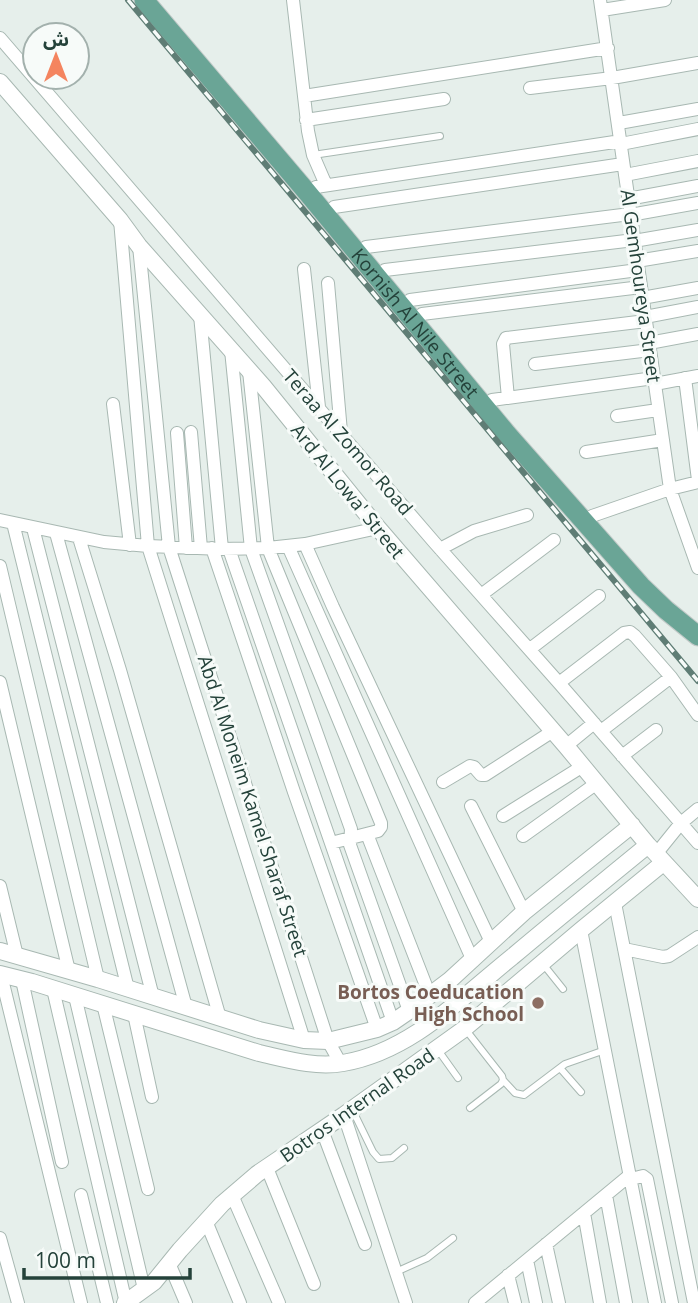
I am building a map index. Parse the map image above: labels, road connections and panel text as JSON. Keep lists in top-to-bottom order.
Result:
{
  "streets": {
    "main road": ["Kornish Al Nile Street"],
    "street": [
      "Al Gemhoureya Street",
      "Teraa Al Zomor Road",
      "Ard Al Lowa' Street",
      "Abd Al Moneim Kamel Sharaf Street",
      "Botros Internal Road"
    ]
  },
  "crossings": [
    ["Ard Al Lowa' Street", "Abd Al Moneim Kamel Sharaf Street"],
    ["Ard Al Lowa' Street", "Botros Internal Road"]
  ],
  "places": ["Bortos Coeducation High School"],
  "scale_bar": "100 m",
  "north": "top"
}
